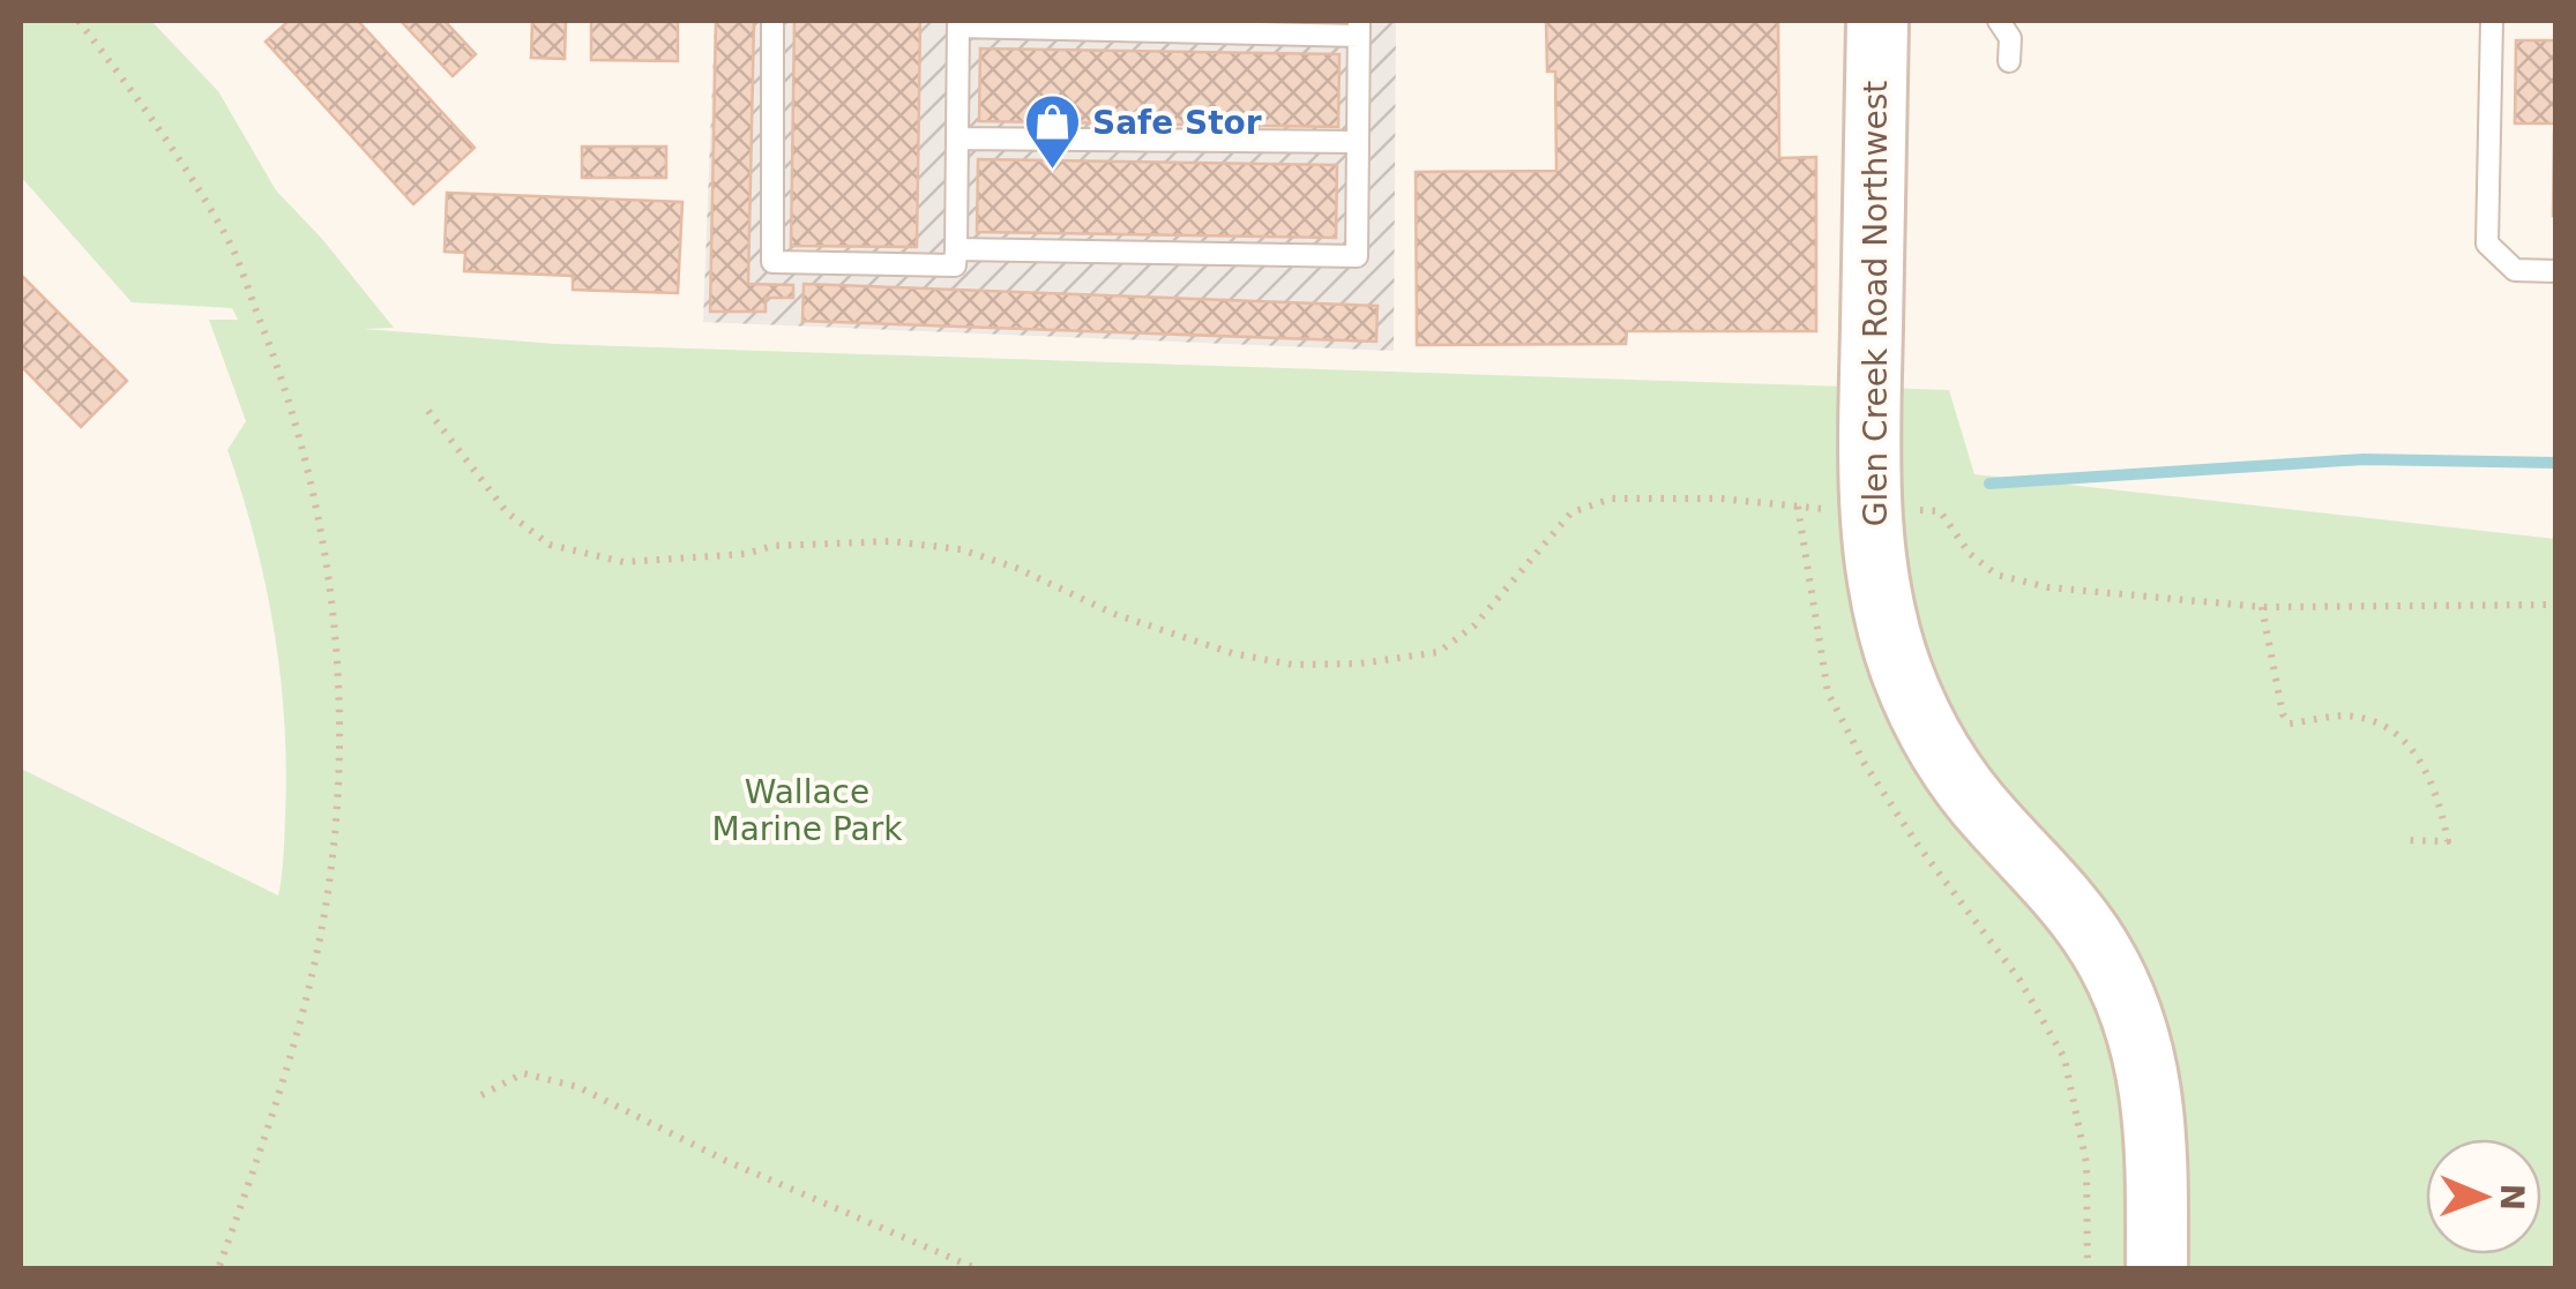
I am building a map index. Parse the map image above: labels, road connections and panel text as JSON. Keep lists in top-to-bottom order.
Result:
{
  "streets": {
    "street": ["Glen Creek Road Northwest"]
  },
  "parks": ["Wallace Marine Park"],
  "places": {
    "shop": ["Safe Stor"]
  },
  "north": "right"
}
